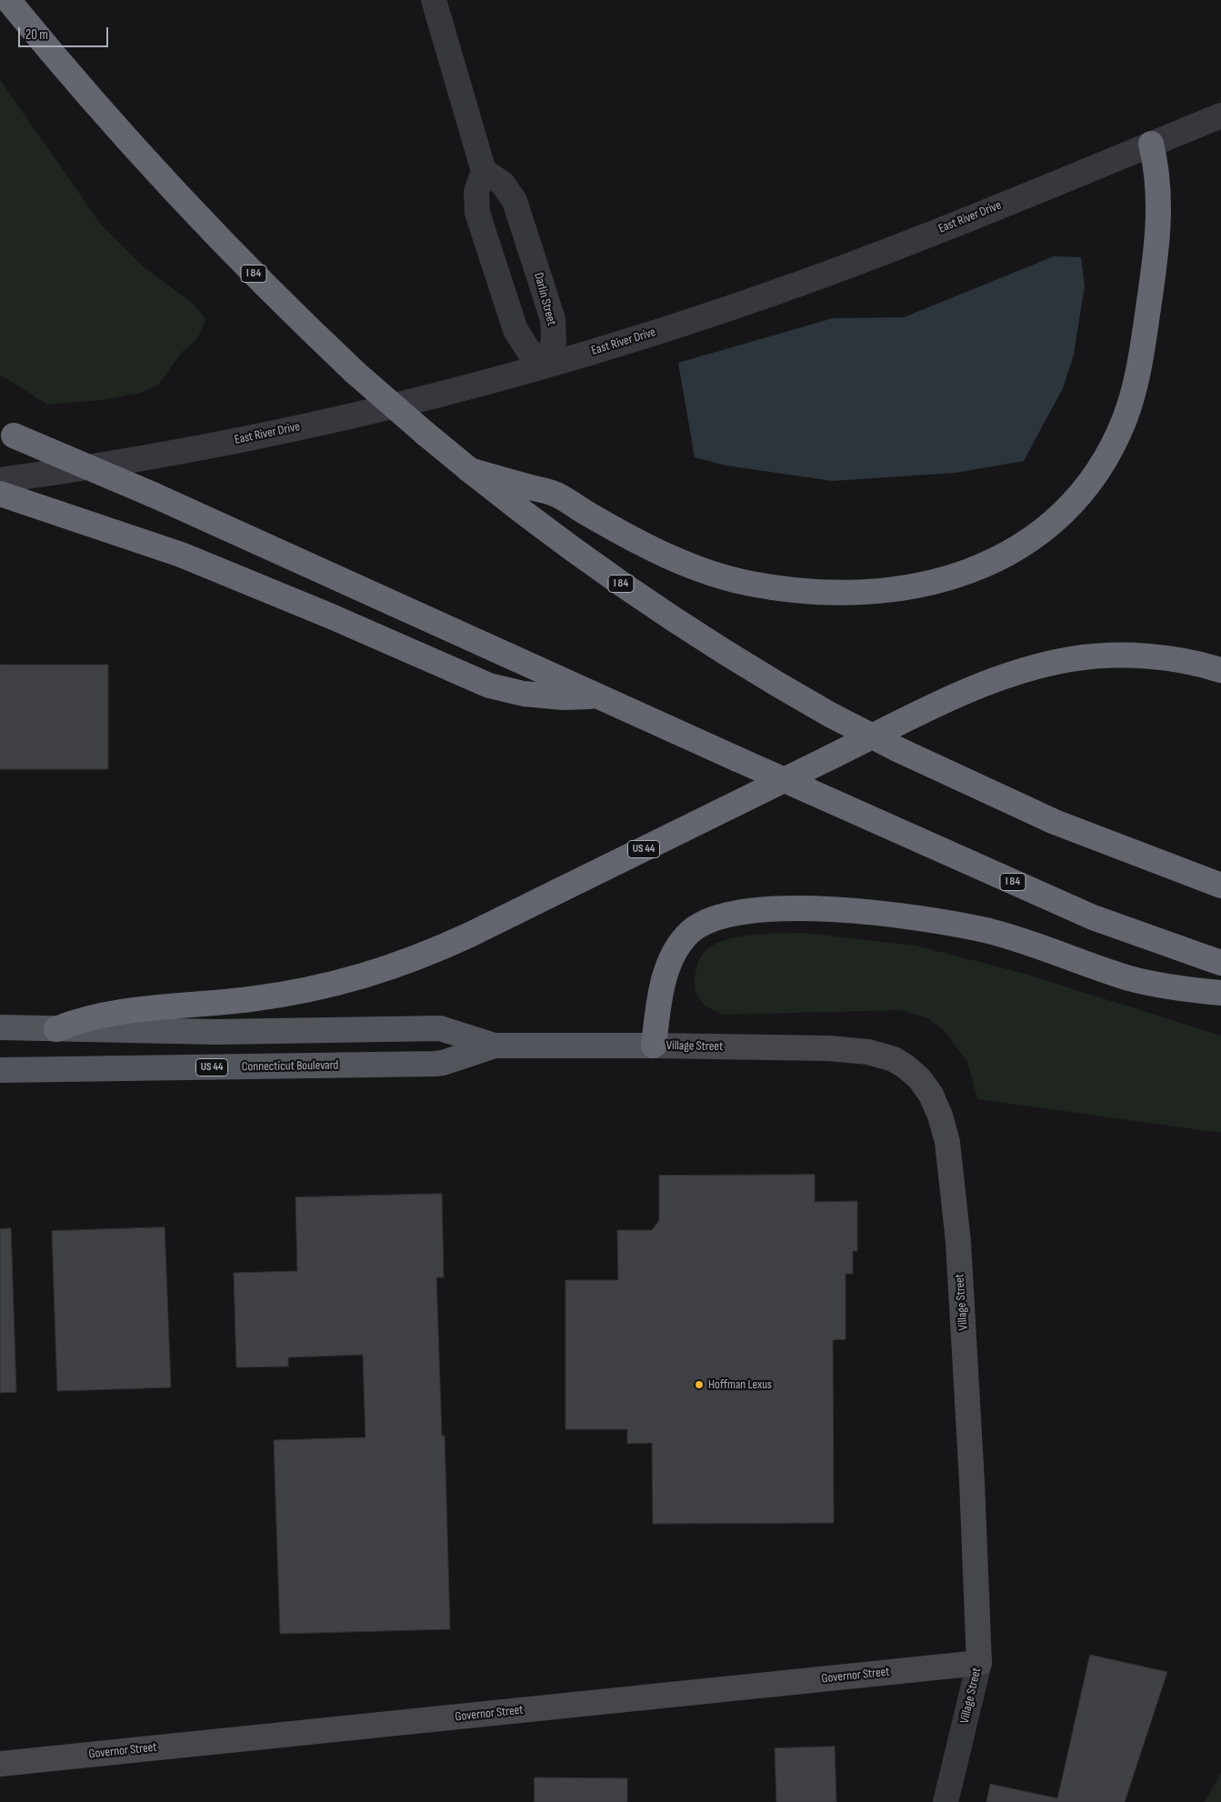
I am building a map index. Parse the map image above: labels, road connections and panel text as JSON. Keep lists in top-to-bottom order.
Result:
{
  "streets": {
    "highway": ["I 84", "US 44"],
    "main road": ["Village Street", "Connecticut Boulevard", "Governor Street"],
    "street": ["East River Drive", "Darlin Street"]
  },
  "crossings": [
    ["East River Drive", "Darlin Street"],
    ["US 44", "Connecticut Boulevard"],
    ["Village Street", "Connecticut Boulevard"],
    ["Village Street", "Governor Street"]
  ],
  "places": ["Hoffman Lexus"],
  "scale_bar": "20 m"
}
